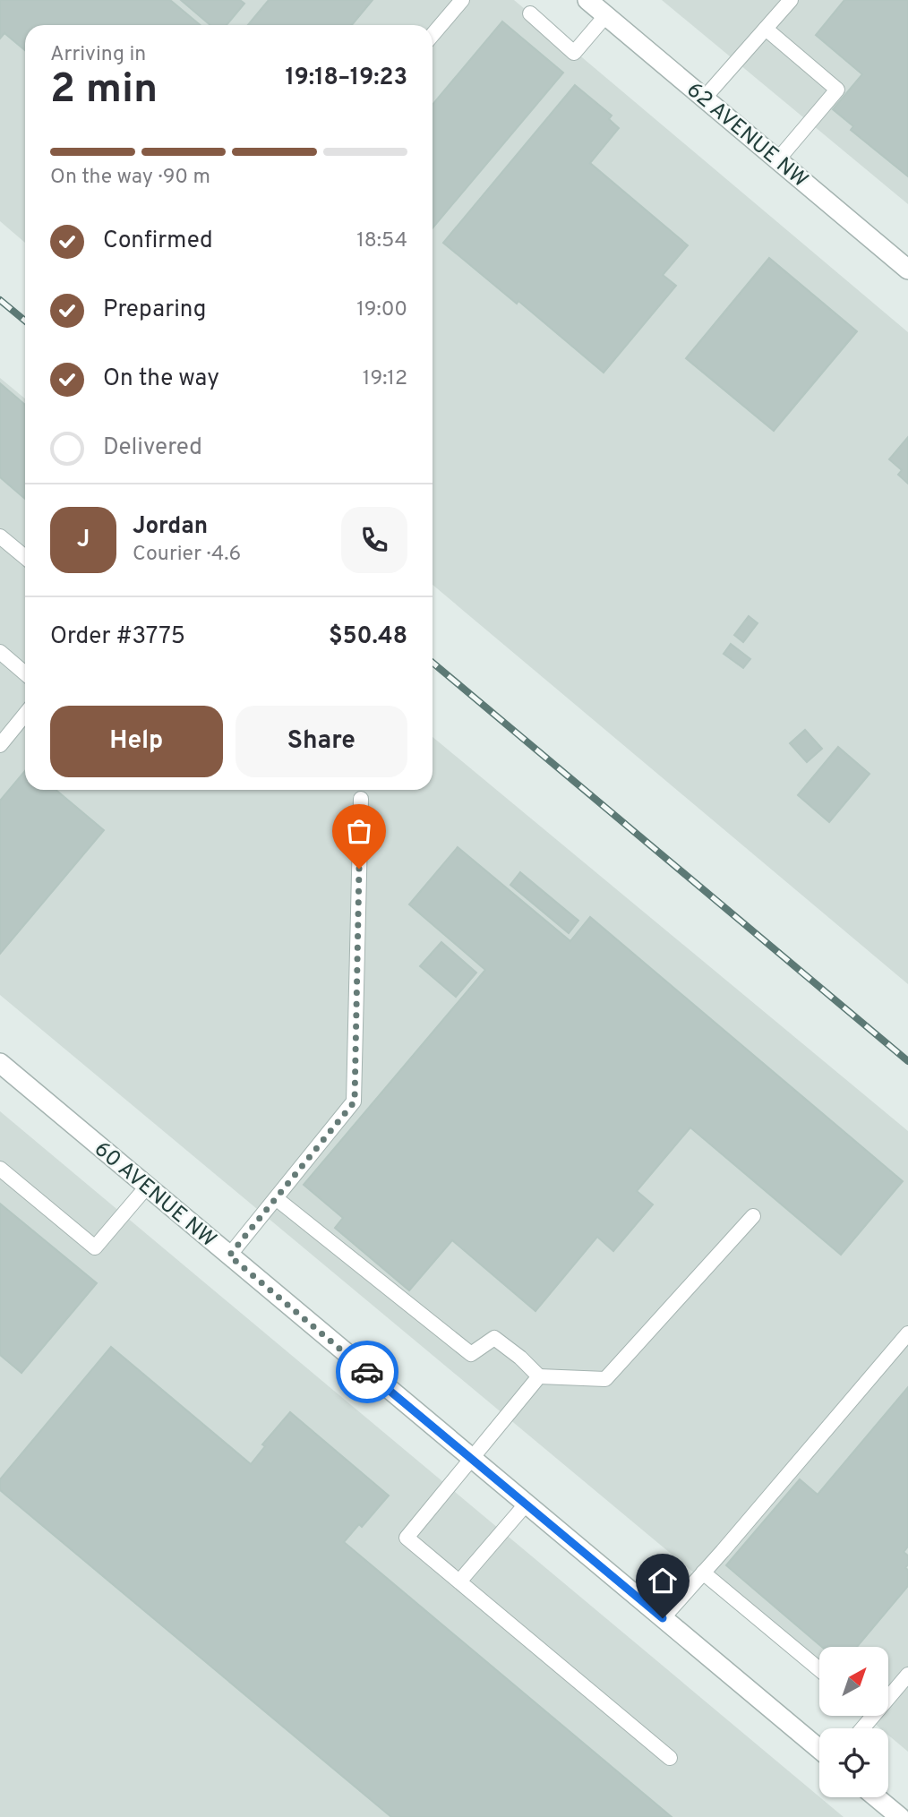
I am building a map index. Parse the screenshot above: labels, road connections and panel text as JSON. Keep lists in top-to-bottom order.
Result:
{
  "streets": {
    "street": ["62 AVENUE NW", "60 AVENUE NW"]
  },
  "north": "top right",
  "page": {
    "heading": ["2 min", "Arriving in", "19:18–19:23"],
    "panel": [
      "Jordan",
      "Courier · 4.6",
      "Order #3775",
      "$50.48"
    ],
    "bar": "On the way · 90 m",
    "list": [
      ["Confirmed", "18:54"],
      ["Preparing", "19:00"],
      ["On the way", "19:12"],
      "Delivered"
    ],
    "round": "J",
    "buttons": ["Help", "Share"]
  }
}
